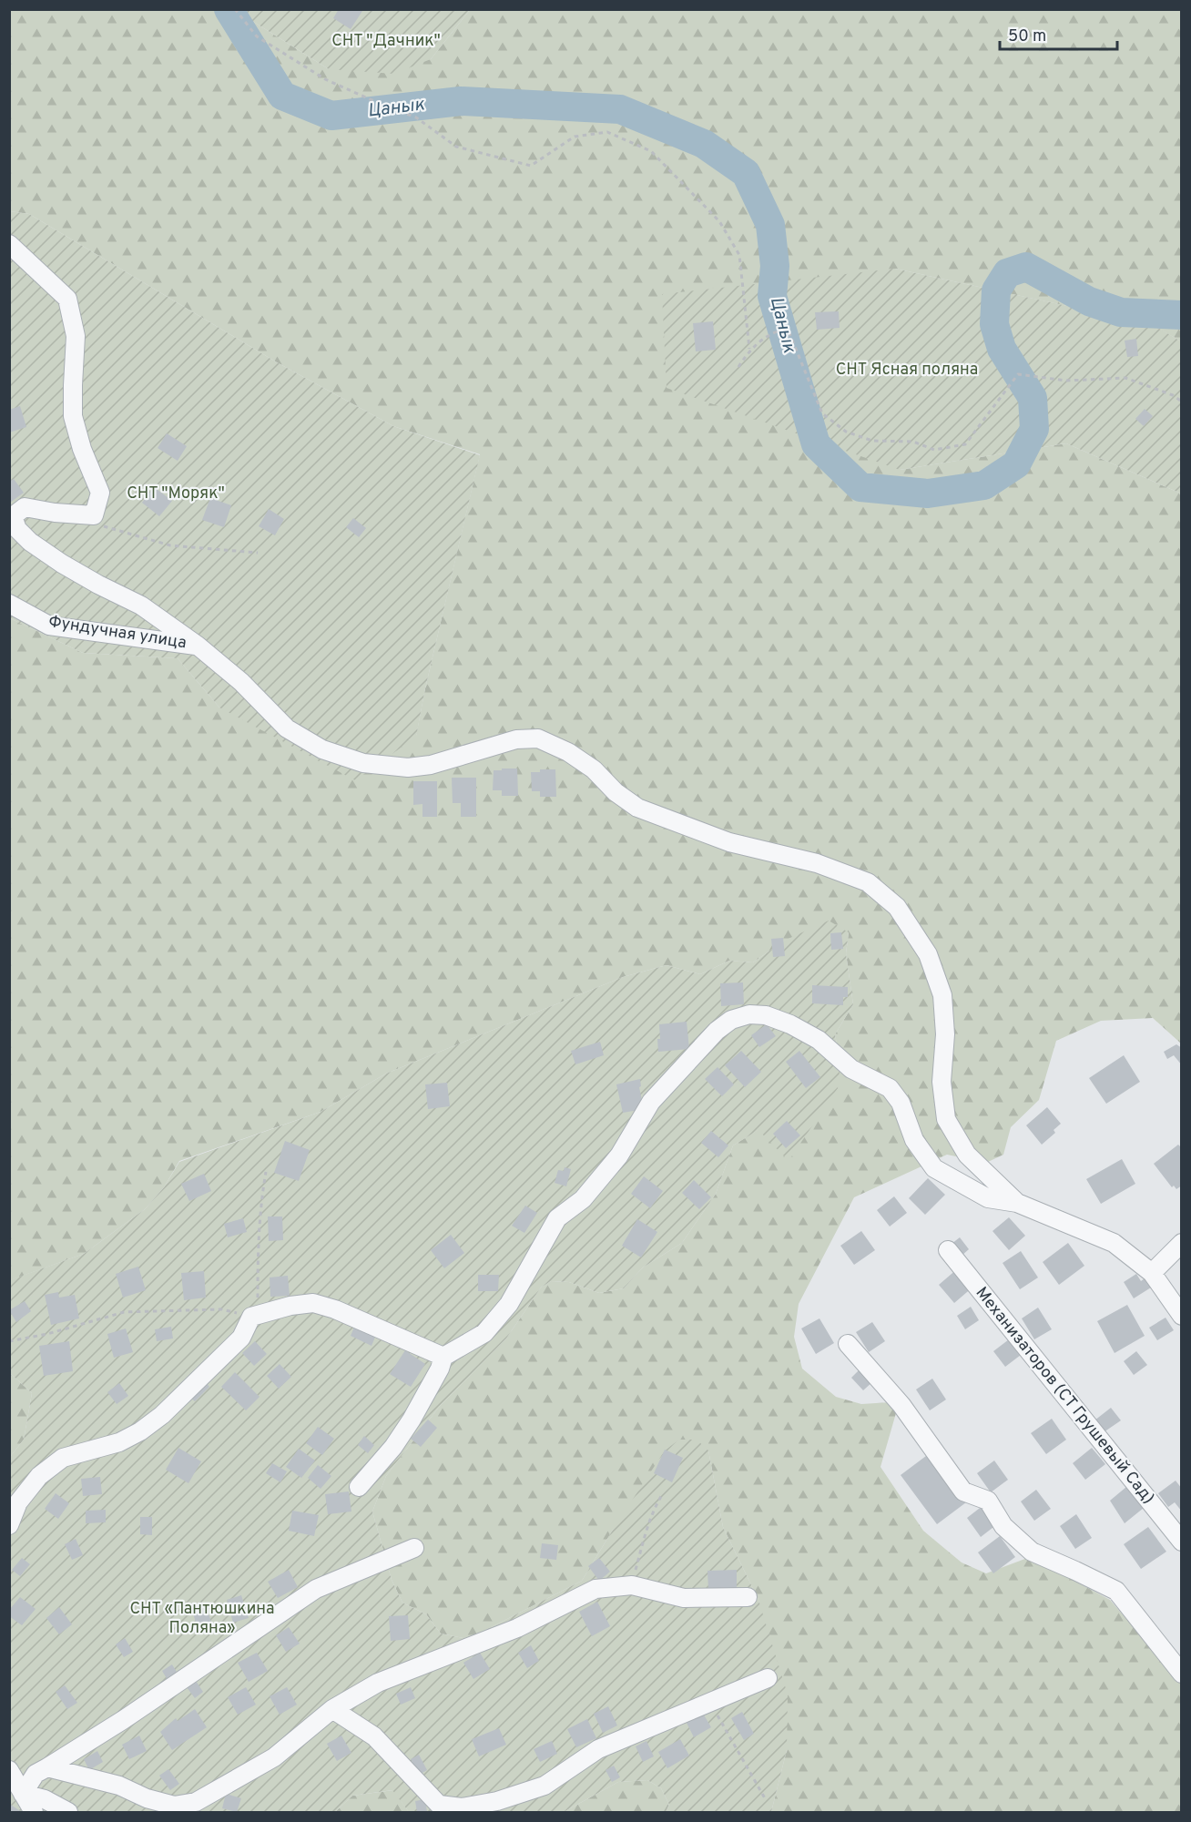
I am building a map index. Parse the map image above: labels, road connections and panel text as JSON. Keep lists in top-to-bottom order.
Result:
{
  "streets": {
    "street": ["Фундучная улица", "Механизаторов (СТ Грушевый Сад)"]
  },
  "water": ["Цанык"],
  "parks": [
    "СНТ \"Дачник\"",
    "СНТ Ясная поляна",
    "СНТ \"Моряк\"",
    "СНТ «Пантюшкина Поляна»"
  ],
  "scale_bar": "50 m"
}
